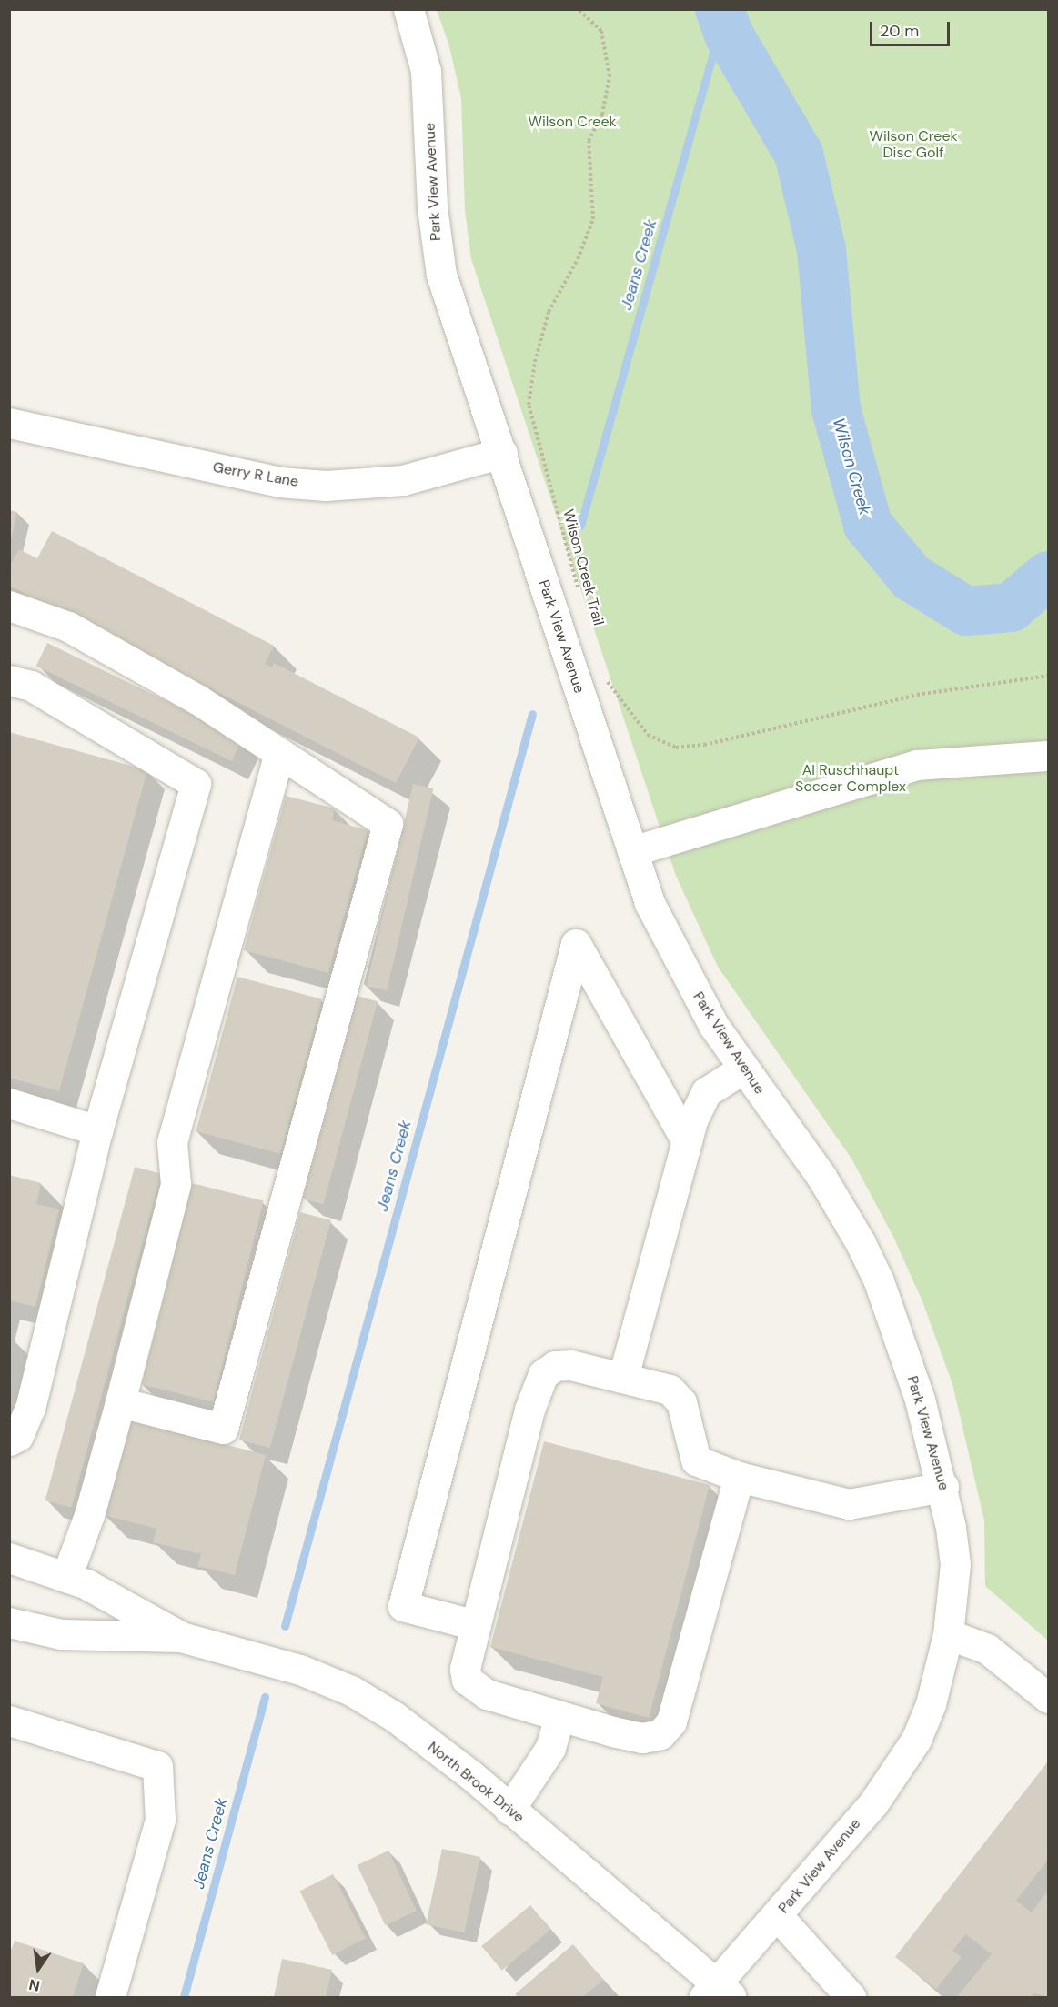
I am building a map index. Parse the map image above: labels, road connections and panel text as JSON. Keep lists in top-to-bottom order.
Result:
{
  "streets": {
    "street": ["Park View Avenue", "Gerry R Lane", "North Brook Drive"],
    "path": ["Wilson Creek Trail"]
  },
  "crossings": [
    ["Park View Avenue", "Gerry R Lane"],
    ["Park View Avenue", "North Brook Drive"]
  ],
  "water": ["Jeans Creek", "Wilson Creek"],
  "parks": ["Wilson Creek", "Wilson Creek Disc Golf", "Al Ruschhaupt Soccer Complex"],
  "scale_bar": "20 m",
  "north": "bottom"
}
